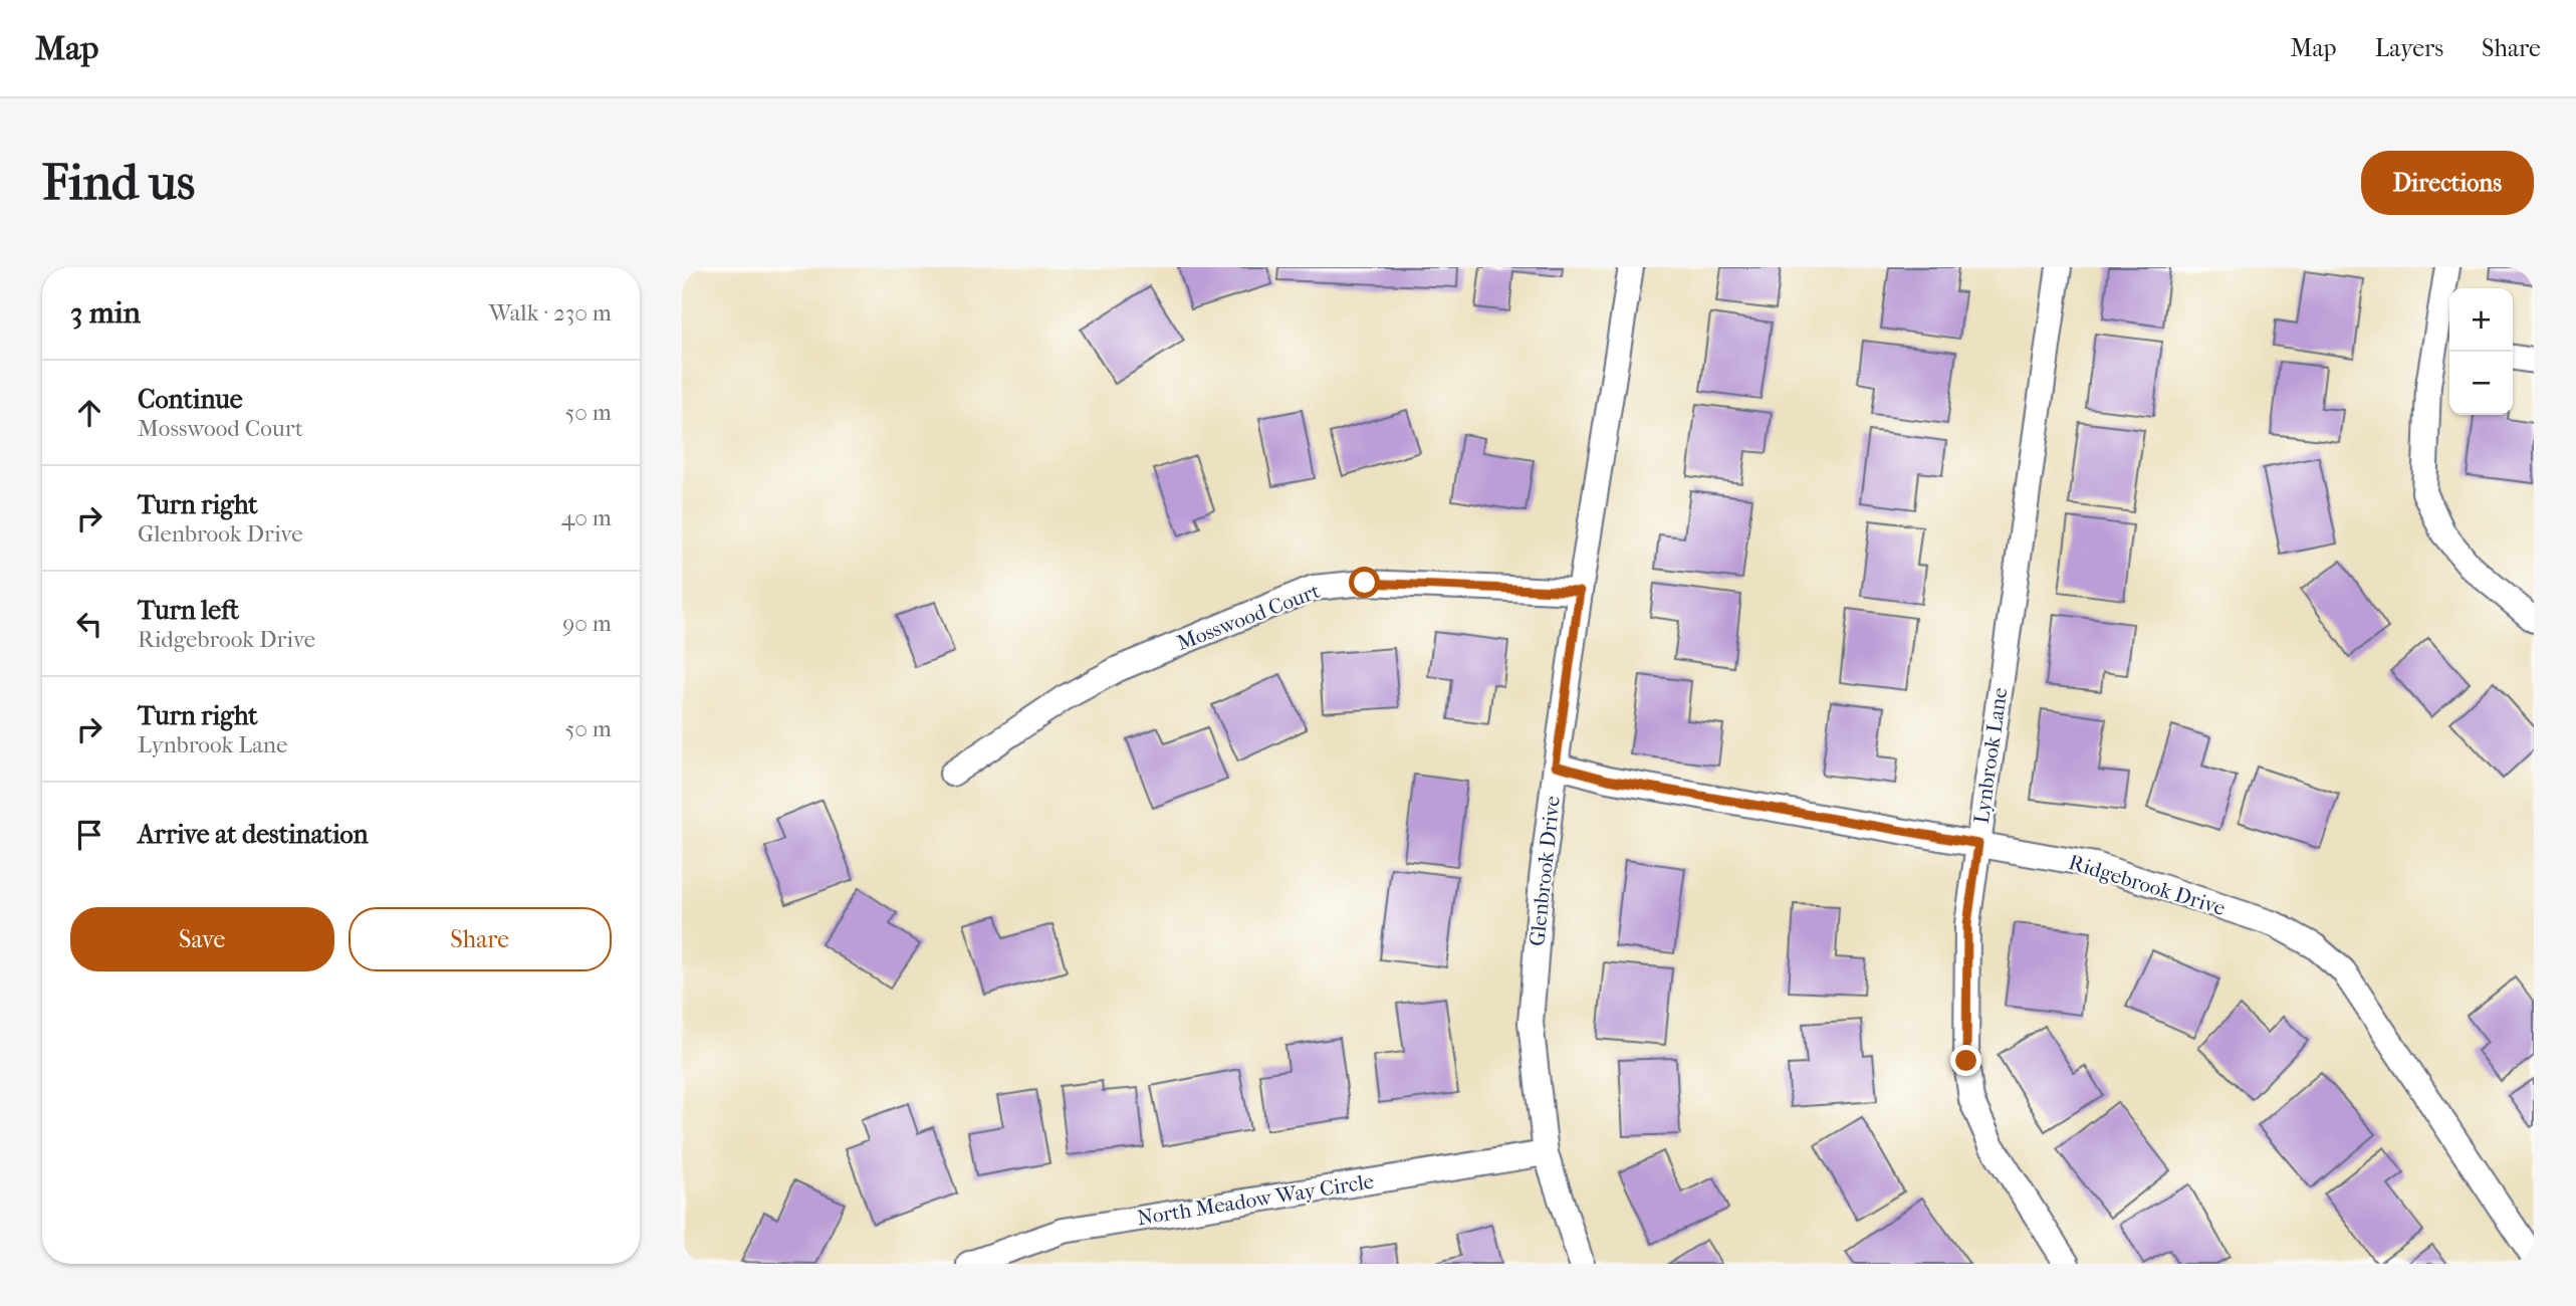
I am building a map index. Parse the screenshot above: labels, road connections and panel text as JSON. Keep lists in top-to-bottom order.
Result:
{
  "streets": {
    "street": [
      "Mosswood Court",
      "Lynbrook Lane",
      "Glenbrook Drive",
      "Ridgebrook Drive",
      "North Meadow Way Circle"
    ]
  },
  "crossings": [
    ["Mosswood Court", "Glenbrook Drive"],
    ["Lynbrook Lane", "Ridgebrook Drive"],
    ["Glenbrook Drive", "Ridgebrook Drive"],
    ["Glenbrook Drive", "North Meadow Way Circle"]
  ],
  "page": {
    "header": "Map",
    "nav": ["Map", "Layers", "Share"],
    "buttons": [
      "Directions",
      ["Save", "Share"]
    ],
    "title": "Find us",
    "heading": ["3 min", "Walk · 230 m"],
    "map_buttons": ["+", "−"],
    "list": [
      ["Continue", "Mosswood Court", "50 m"],
      ["Turn right", "Glenbrook Drive", "40 m"],
      ["Turn left", "Ridgebrook Drive", "90 m"],
      ["Turn right", "Lynbrook Lane", "50 m"],
      "Arrive at destination"
    ]
  }
}
